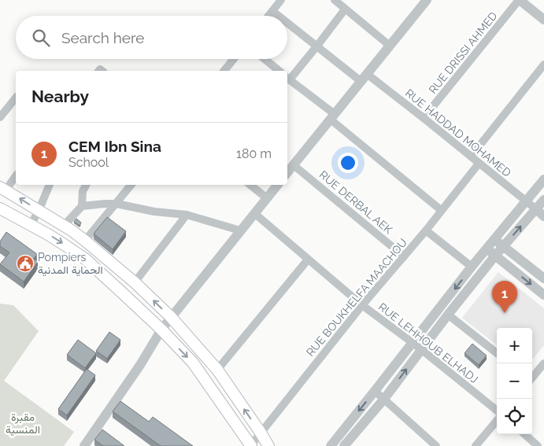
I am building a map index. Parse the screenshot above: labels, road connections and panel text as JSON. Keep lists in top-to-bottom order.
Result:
{
  "streets": {
    "street": [
      "RUE DRISSI AHMED",
      "RUE HADDAD MOHAMED",
      "RUE DERBAL AEK",
      "RUE BOUKHELFA MAACHOU",
      "RUE LEHHOUB ELHADJ"
    ]
  },
  "crossings": [
    ["RUE DRISSI AHMED", "RUE HADDAD MOHAMED"],
    ["RUE HADDAD MOHAMED", "RUE BOUKHELFA MAACHOU"],
    ["RUE DERBAL AEK", "RUE BOUKHELFA MAACHOU"],
    ["RUE BOUKHELFA MAACHOU", "RUE LEHHOUB ELHADJ"]
  ],
  "parks": ["مقبرة المنسية"],
  "places": {
    "public building": ["Pompiers الحماية المدنية"]
  },
  "page": {
    "search": "Search here",
    "heading": "Nearby",
    "list": [
      {
        "mark": "1",
        "name": "CEM Ibn Sina",
        "note": "School",
        "value": "180 m"
      }
    ],
    "pins": "1",
    "map_buttons": ["+", "−"]
  }
}
